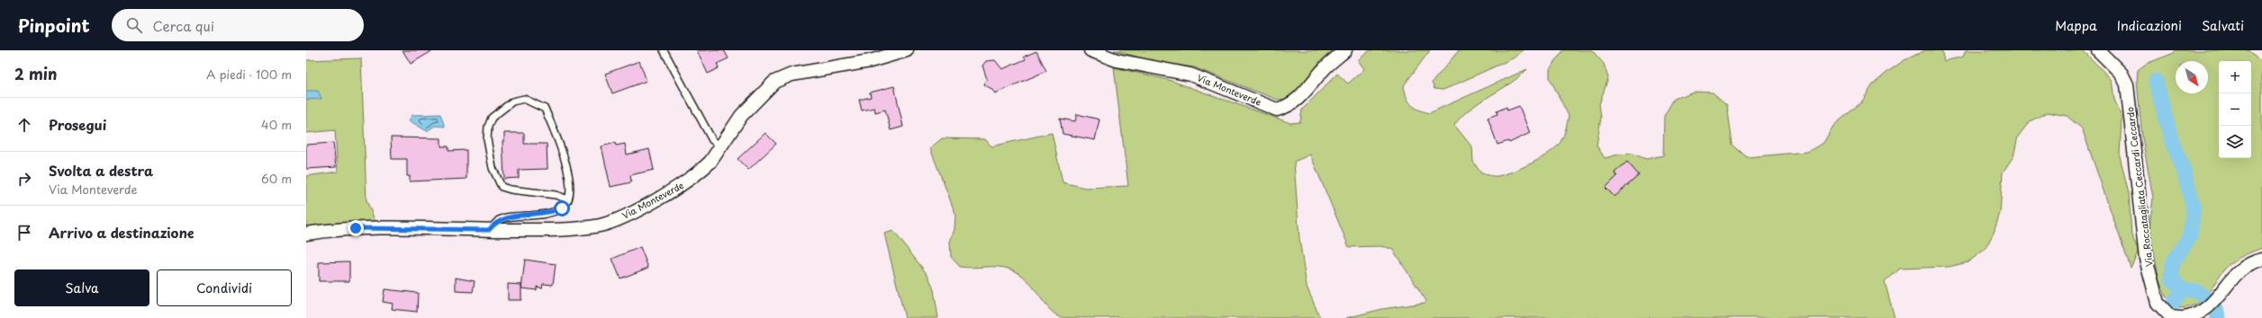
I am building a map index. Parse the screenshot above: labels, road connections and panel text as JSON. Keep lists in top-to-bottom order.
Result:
{
  "streets": {
    "street": ["Via Monteverde", "Via Roccatagliata Ceccardi Ceccardo"]
  },
  "north": "bottom right",
  "page": {
    "header": "Pinpoint",
    "search": "Cerca qui",
    "nav": ["Mappa", "Indicazioni", "Salvati"],
    "heading": ["2 min", "A piedi · 100 m"],
    "map_buttons": ["+", "−"],
    "list": [
      ["Prosegui", "40 m"],
      ["Svolta a destra", "Via Monteverde", "60 m"],
      "Arrivo a destinazione"
    ],
    "buttons": ["Salva", "Condividi"]
  }
}
